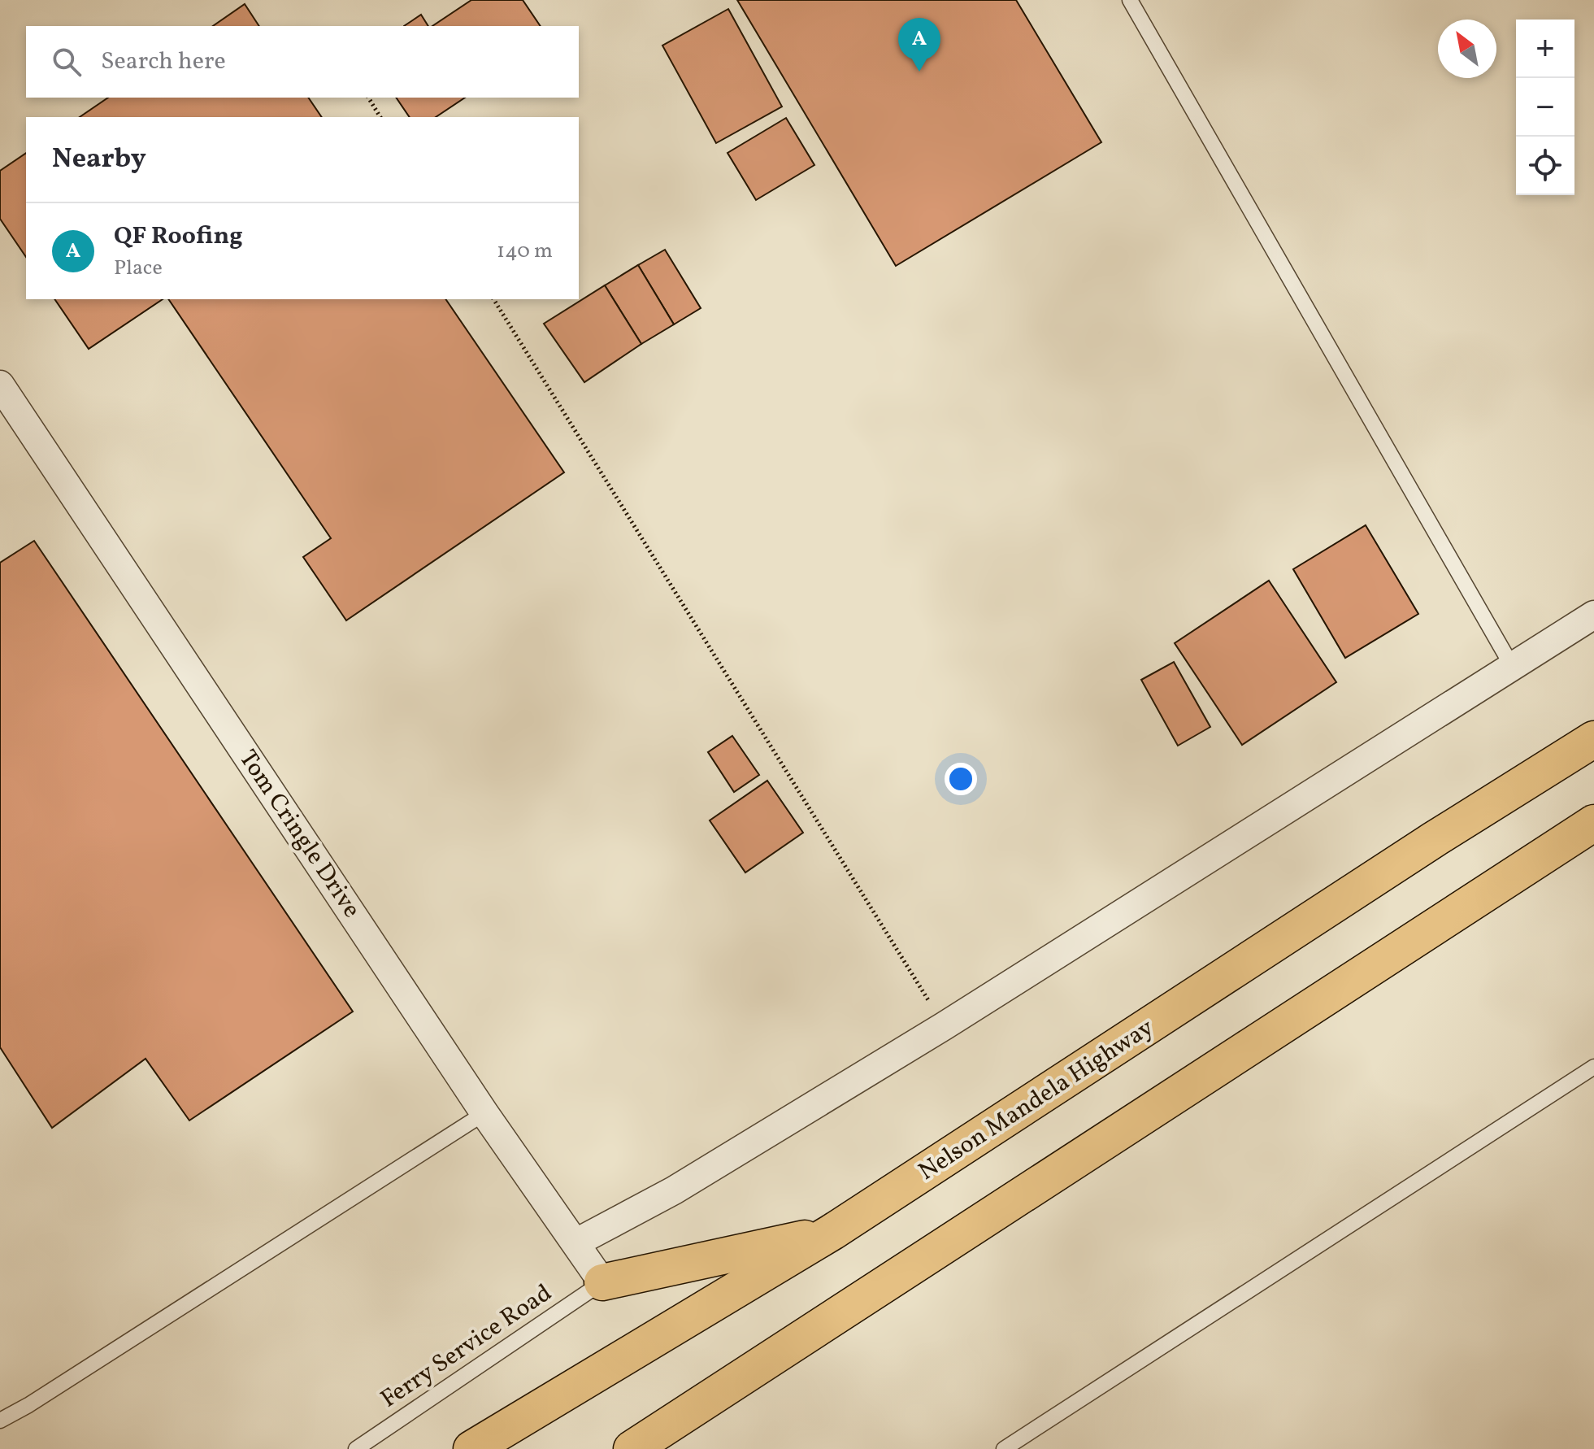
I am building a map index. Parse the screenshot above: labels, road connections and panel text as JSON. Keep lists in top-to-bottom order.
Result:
{
  "streets": {
    "highway": ["Nelson Mandela Highway"],
    "street": ["Tom Cringle Drive"],
    "lane": ["Ferry Service Road"]
  },
  "crossings": [
    ["Tom Cringle Drive", "Ferry Service Road"]
  ],
  "north": "top left",
  "page": {
    "pins": "A",
    "map_buttons": ["+", "−"],
    "search": "Search here",
    "heading": "Nearby",
    "list": [
      {
        "mark": "A",
        "name": "QF Roofing",
        "note": "Place",
        "value": "140 m"
      }
    ]
  }
}
